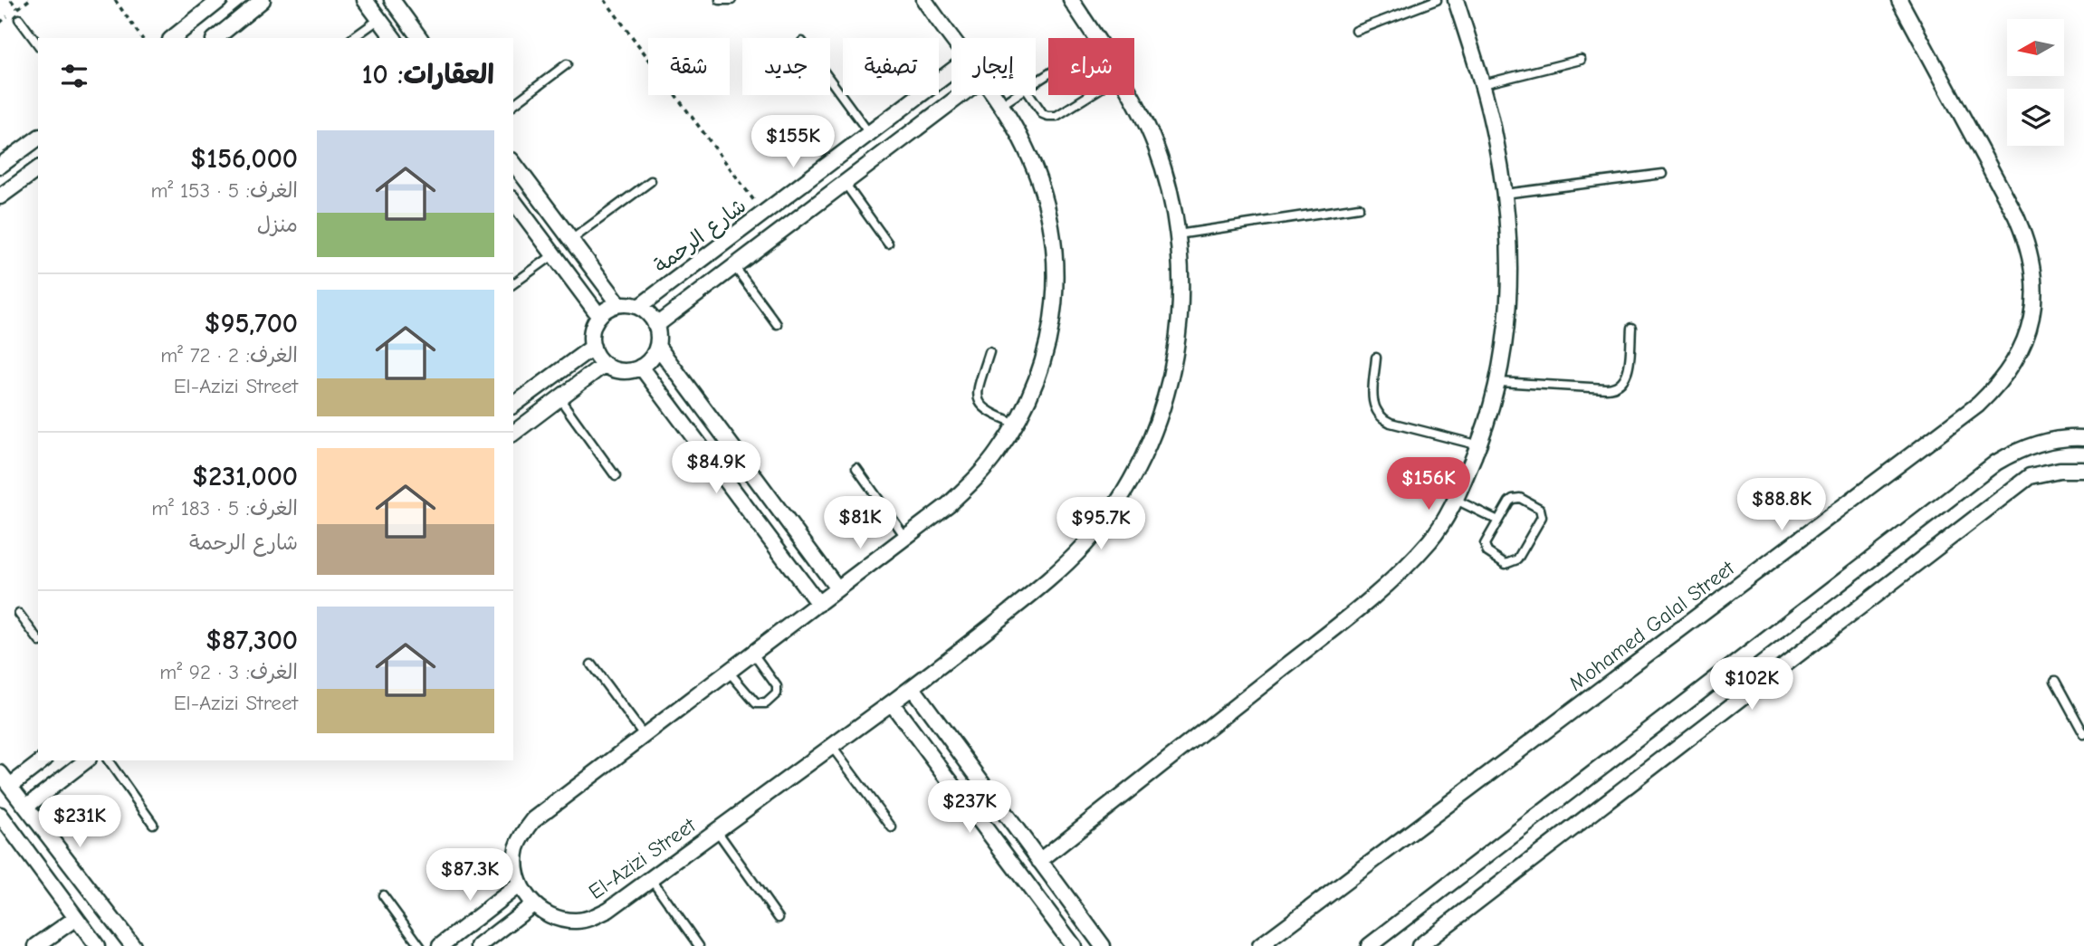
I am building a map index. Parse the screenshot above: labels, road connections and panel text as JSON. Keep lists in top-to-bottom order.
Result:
{
  "streets": {
    "street": ["شارع الرحمة", "Mohamed Galal Street", "El-Azizi Street"]
  },
  "north": "left",
  "page": {
    "chip": [
      "شراء",
      "إيجار",
      "تصفية",
      "جديد",
      "شقة"
    ],
    "heading": "العقارات: 10",
    "list": [
      {
        "name": "$156,000",
        "note": "الغرف: 5 · 153 m² · منزل"
      },
      {
        "name": "$95,700",
        "note": "الغرف: 2 · 72 m² · El-Azizi Street"
      },
      {
        "name": "$231,000",
        "note": "الغرف: 5 · 183 m² · شارع الرحمة"
      },
      {
        "name": "$87,300",
        "note": "الغرف: 3 · 92 m² · El-Azizi Street"
      }
    ],
    "price": [
      "$155K",
      "$84.9K",
      "$156K",
      "$88.8K",
      "$81K",
      "$95.7K",
      "$102K",
      "$237K",
      "$231K",
      "$87.3K"
    ]
  }
}
